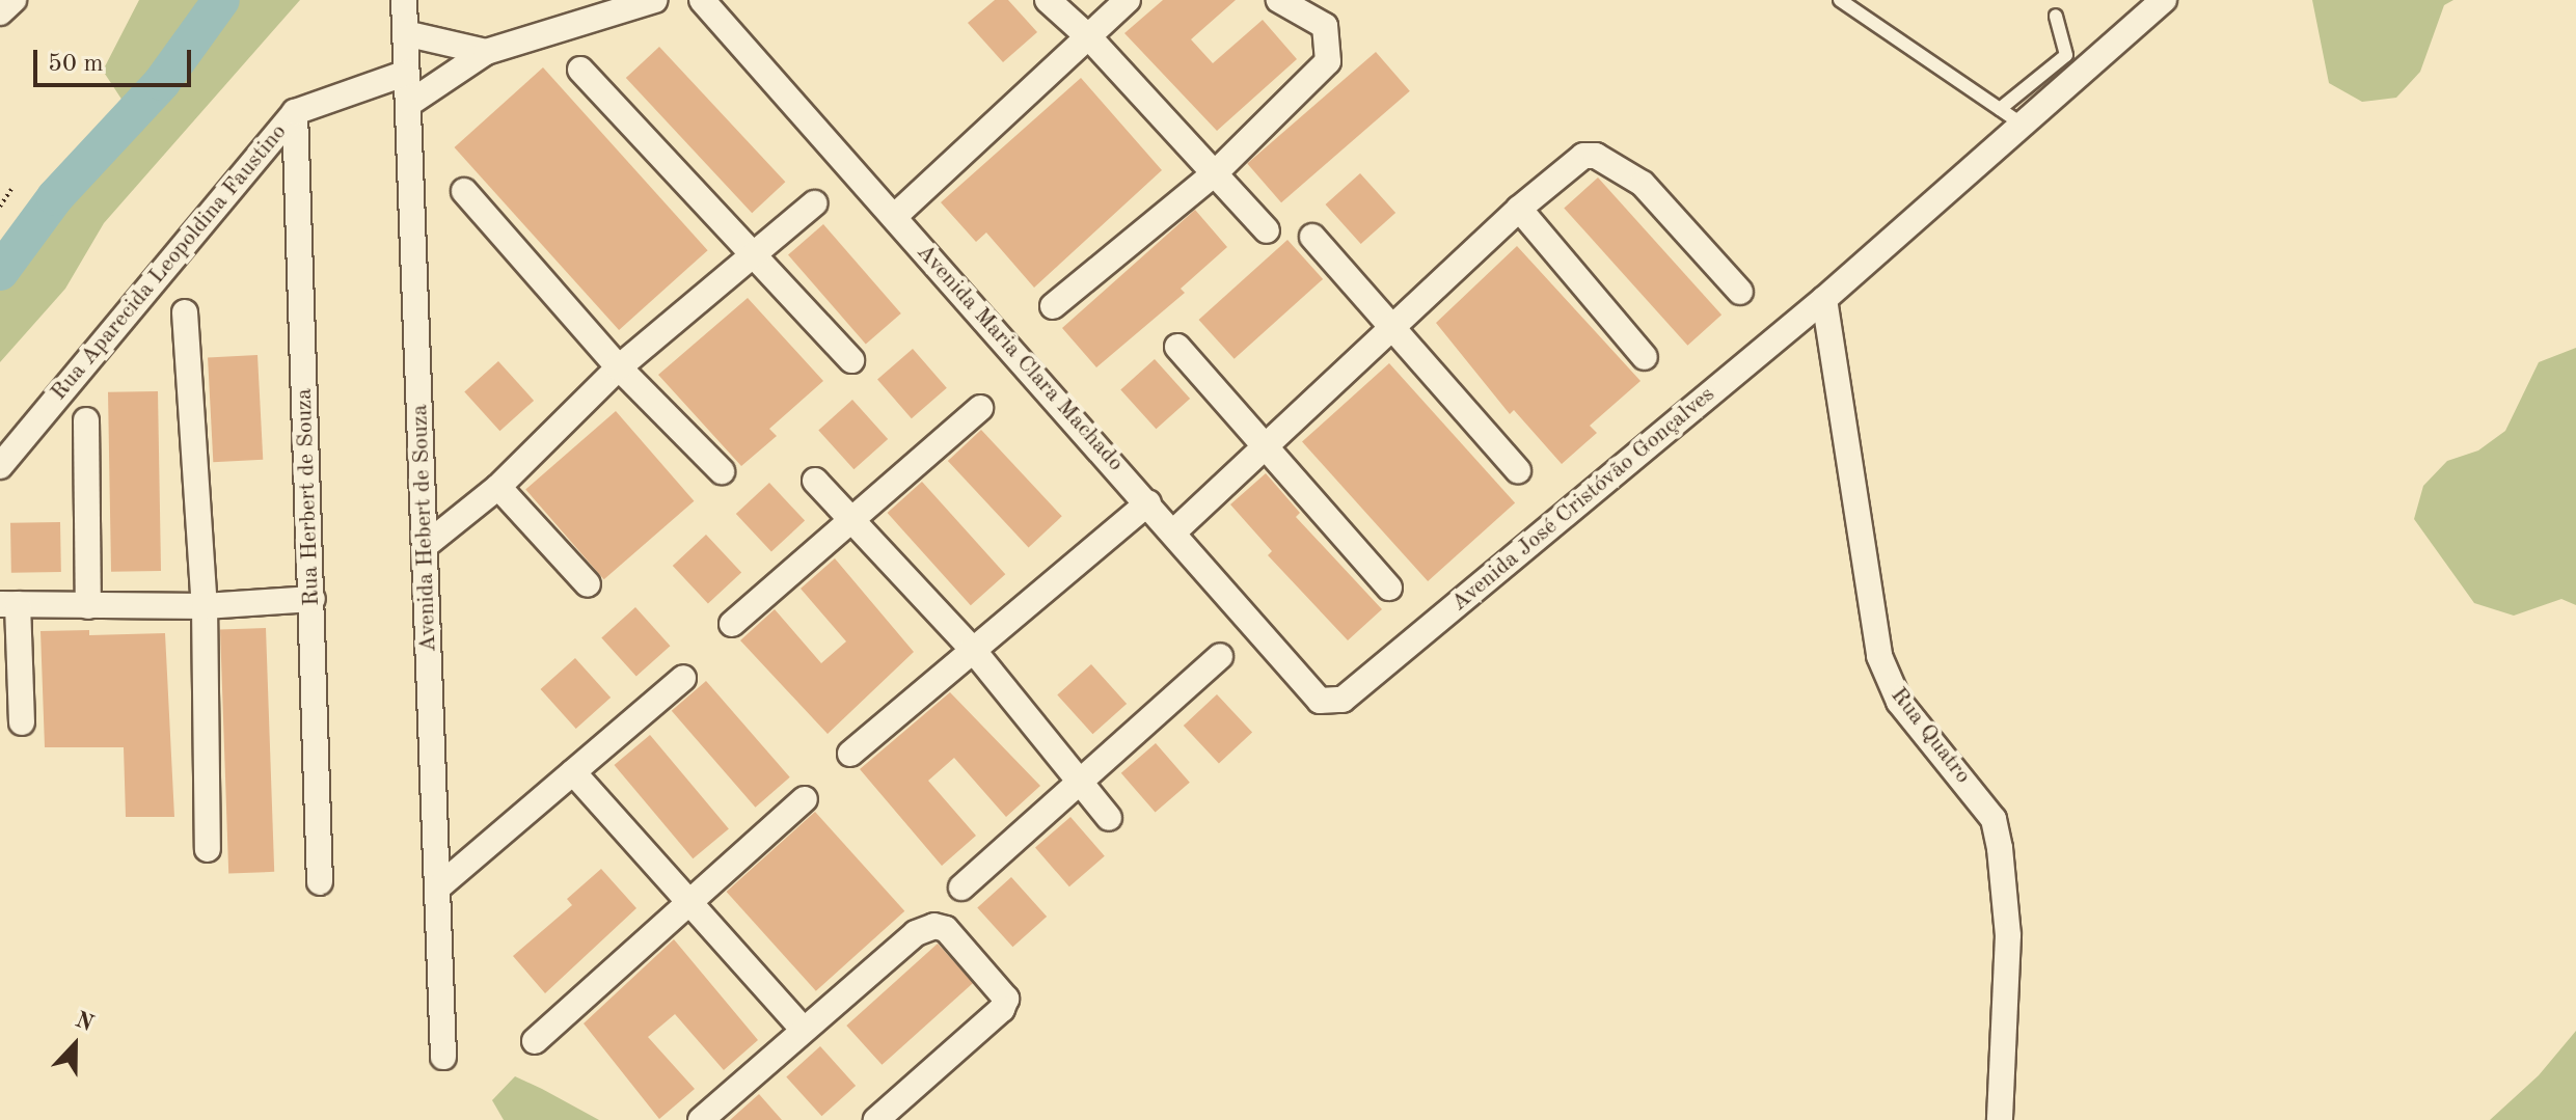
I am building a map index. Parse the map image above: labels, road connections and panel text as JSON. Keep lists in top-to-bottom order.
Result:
{
  "streets": {
    "street": [
      "Rua Aparecida Leopoldina Faustino",
      "Avenida Maria Clara Machado",
      "Rua Herbert de Souza",
      "Avenida José Cristóvão Gonçalves",
      "Avenida Hebert de Souza",
      "Rua Quatro"
    ]
  },
  "crossings": [
    ["Rua Aparecida Leopoldina Faustino", "Rua Herbert de Souza"],
    ["Rua Aparecida Leopoldina Faustino", "Avenida Hebert de Souza"],
    ["Avenida Maria Clara Machado", "Avenida José Cristóvão Gonçalves"],
    ["Avenida José Cristóvão Gonçalves", "Rua Quatro"]
  ],
  "scale_bar": "50 m",
  "north": "top"
}
